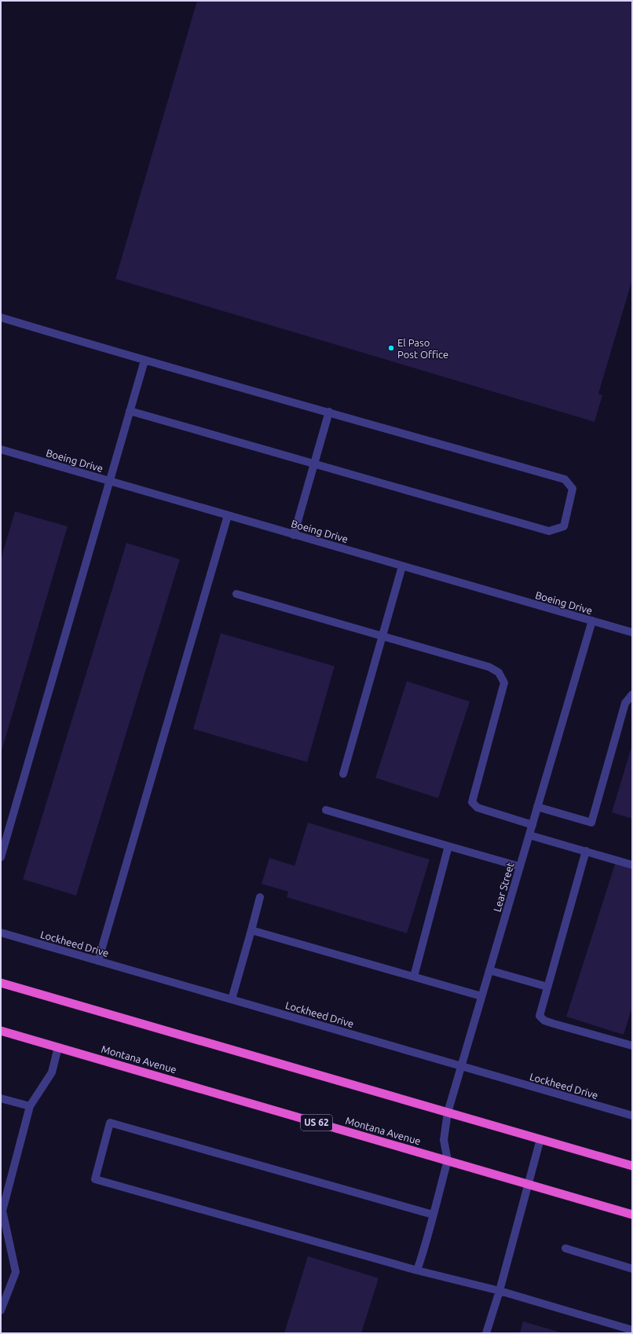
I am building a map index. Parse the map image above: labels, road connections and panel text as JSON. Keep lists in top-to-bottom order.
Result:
{
  "streets": {
    "highway": ["Montana Avenue", "US 62"],
    "street": ["Boeing Drive", "Lear Street", "Lockheed Drive"]
  },
  "crossings": [
    ["Boeing Drive", "Lear Street"],
    ["Lear Street", "Lockheed Drive"],
    ["Lear Street", "Montana Avenue"]
  ],
  "places": ["El Paso Post Office"]
}
